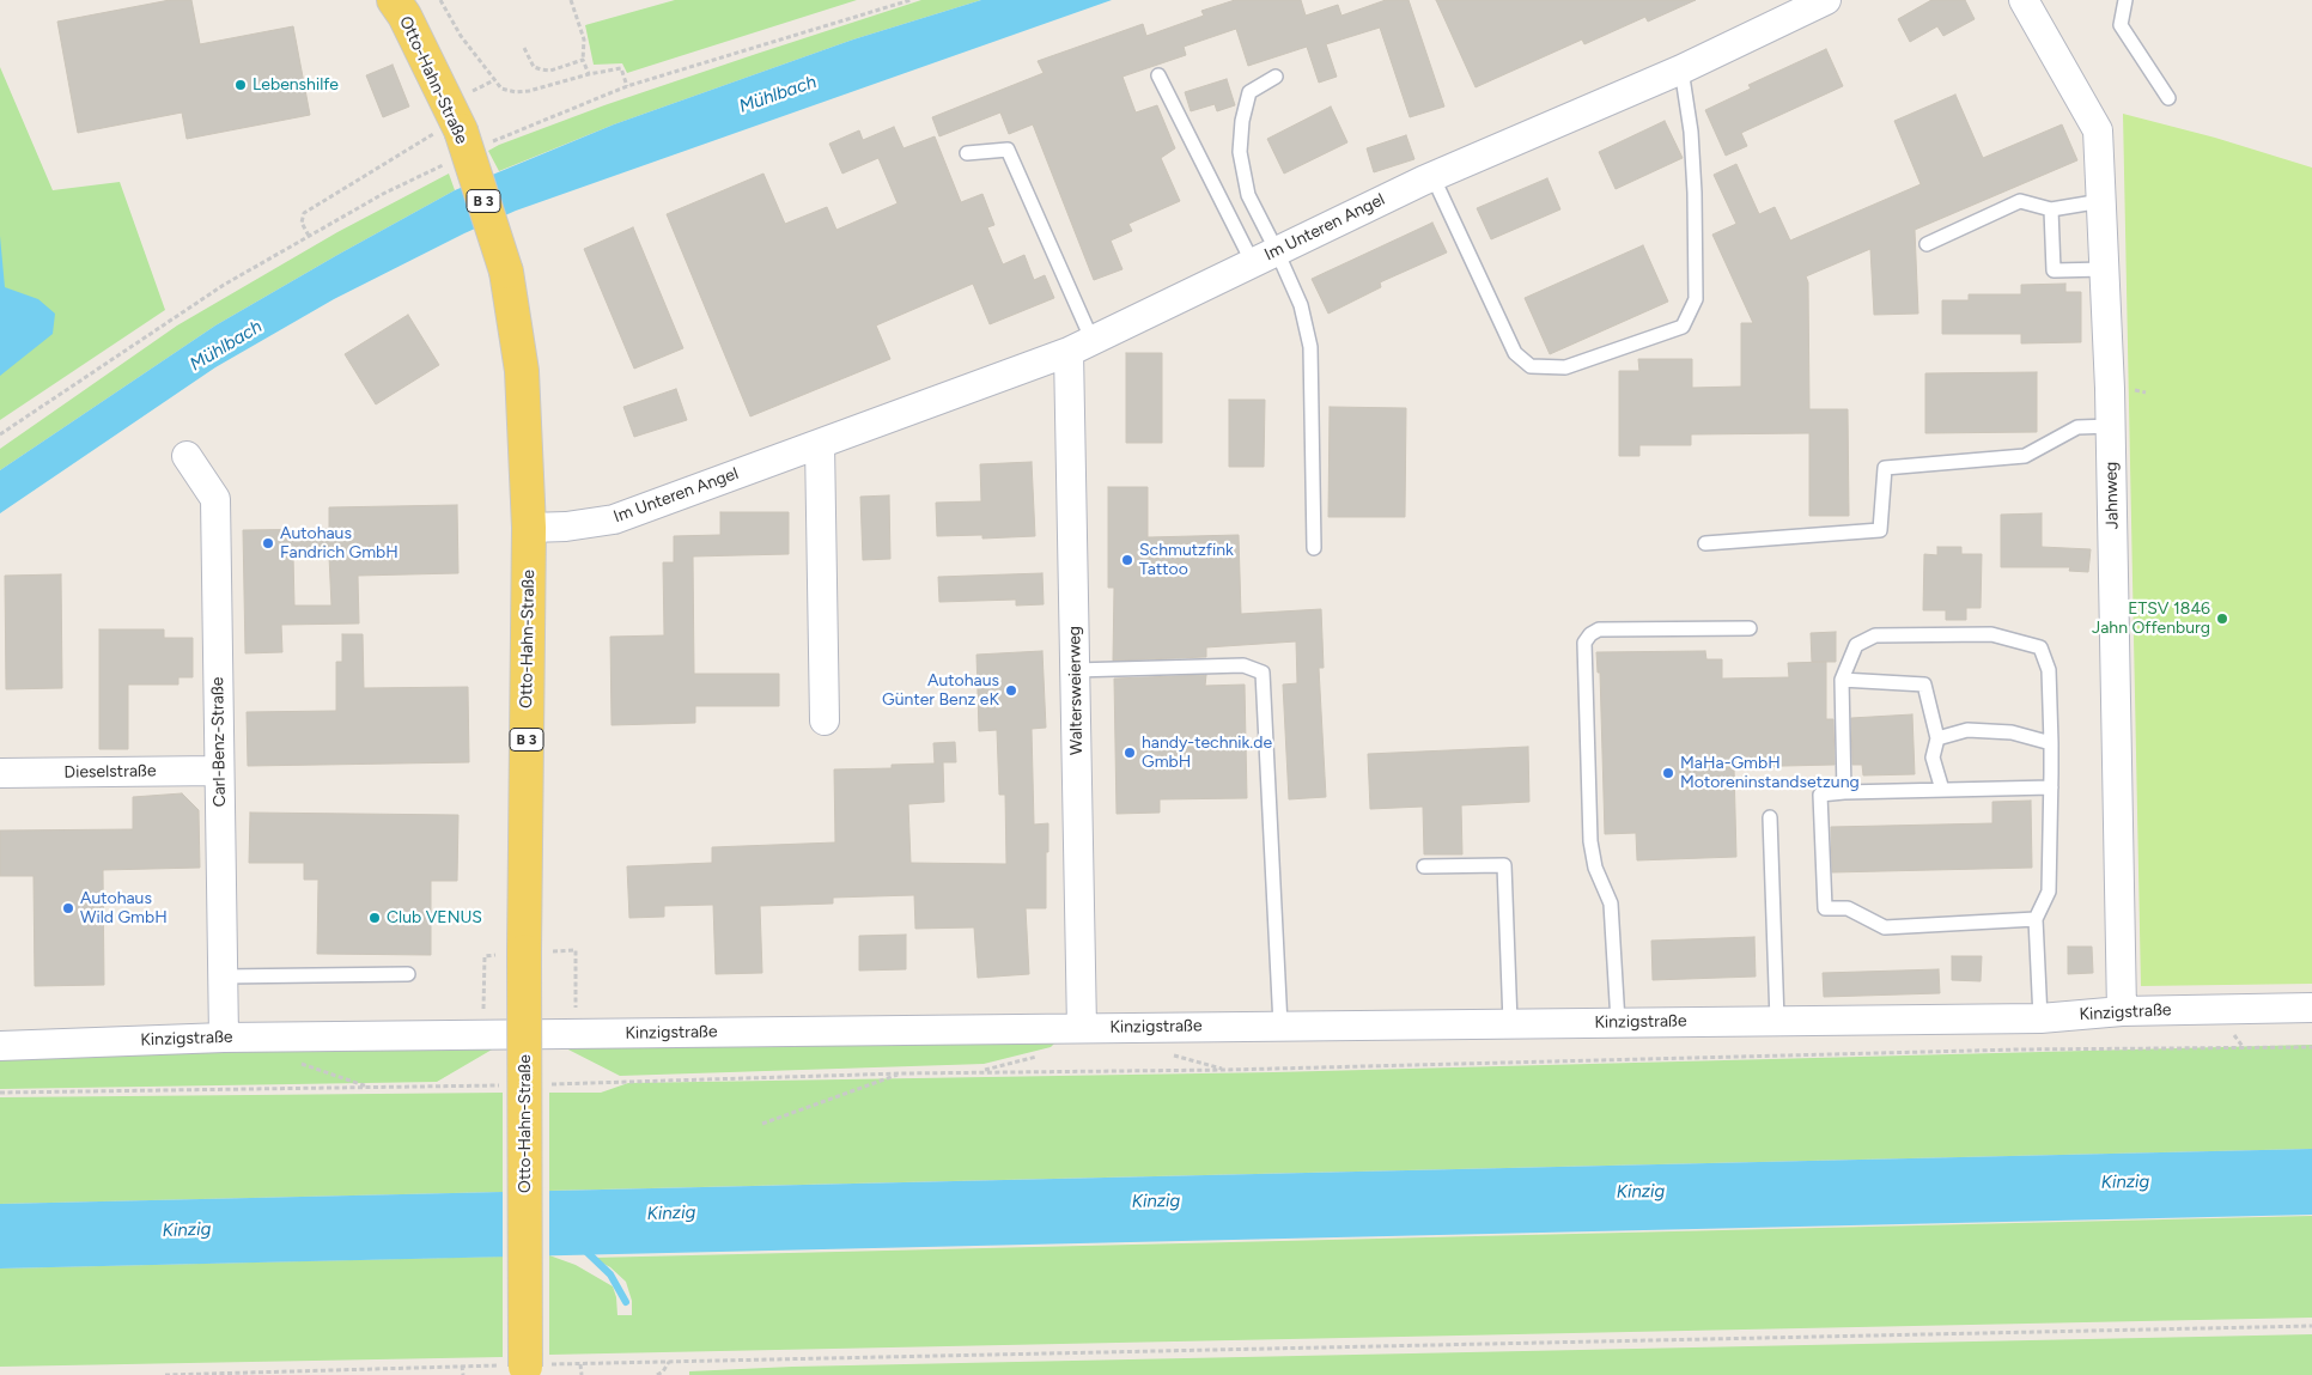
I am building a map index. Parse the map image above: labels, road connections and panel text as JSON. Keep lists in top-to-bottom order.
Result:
{
  "streets": {
    "main road": ["Otto-Hahn-Straße", "B 3"],
    "street": [
      "Im Unteren Angel",
      "Jahnweg",
      "Waltersweierweg",
      "Carl-Benz-Straße",
      "Dieselstraße",
      "Kinzigstraße"
    ]
  },
  "crossings": [
    ["Otto-Hahn-Straße", "Im Unteren Angel"],
    ["Im Unteren Angel", "Waltersweierweg"],
    ["Jahnweg", "Kinzigstraße"],
    ["Waltersweierweg", "Kinzigstraße"],
    ["Carl-Benz-Straße", "Dieselstraße"],
    ["Carl-Benz-Straße", "Kinzigstraße"]
  ],
  "water": ["Mühlbach", "Kinzig"],
  "places": [
    "Lebenshilfe",
    "Autohaus Fandrich GmbH",
    "Schmutzfink Tattoo",
    "ETSV 1846 Jahn Offenburg",
    "Autohaus Günter Benz eK",
    "handy-technik.de GmbH",
    "MaHa-GmbH Motoreninstandsetzung",
    "Autohaus Wild GmbH",
    "Club VENUS"
  ]
}
